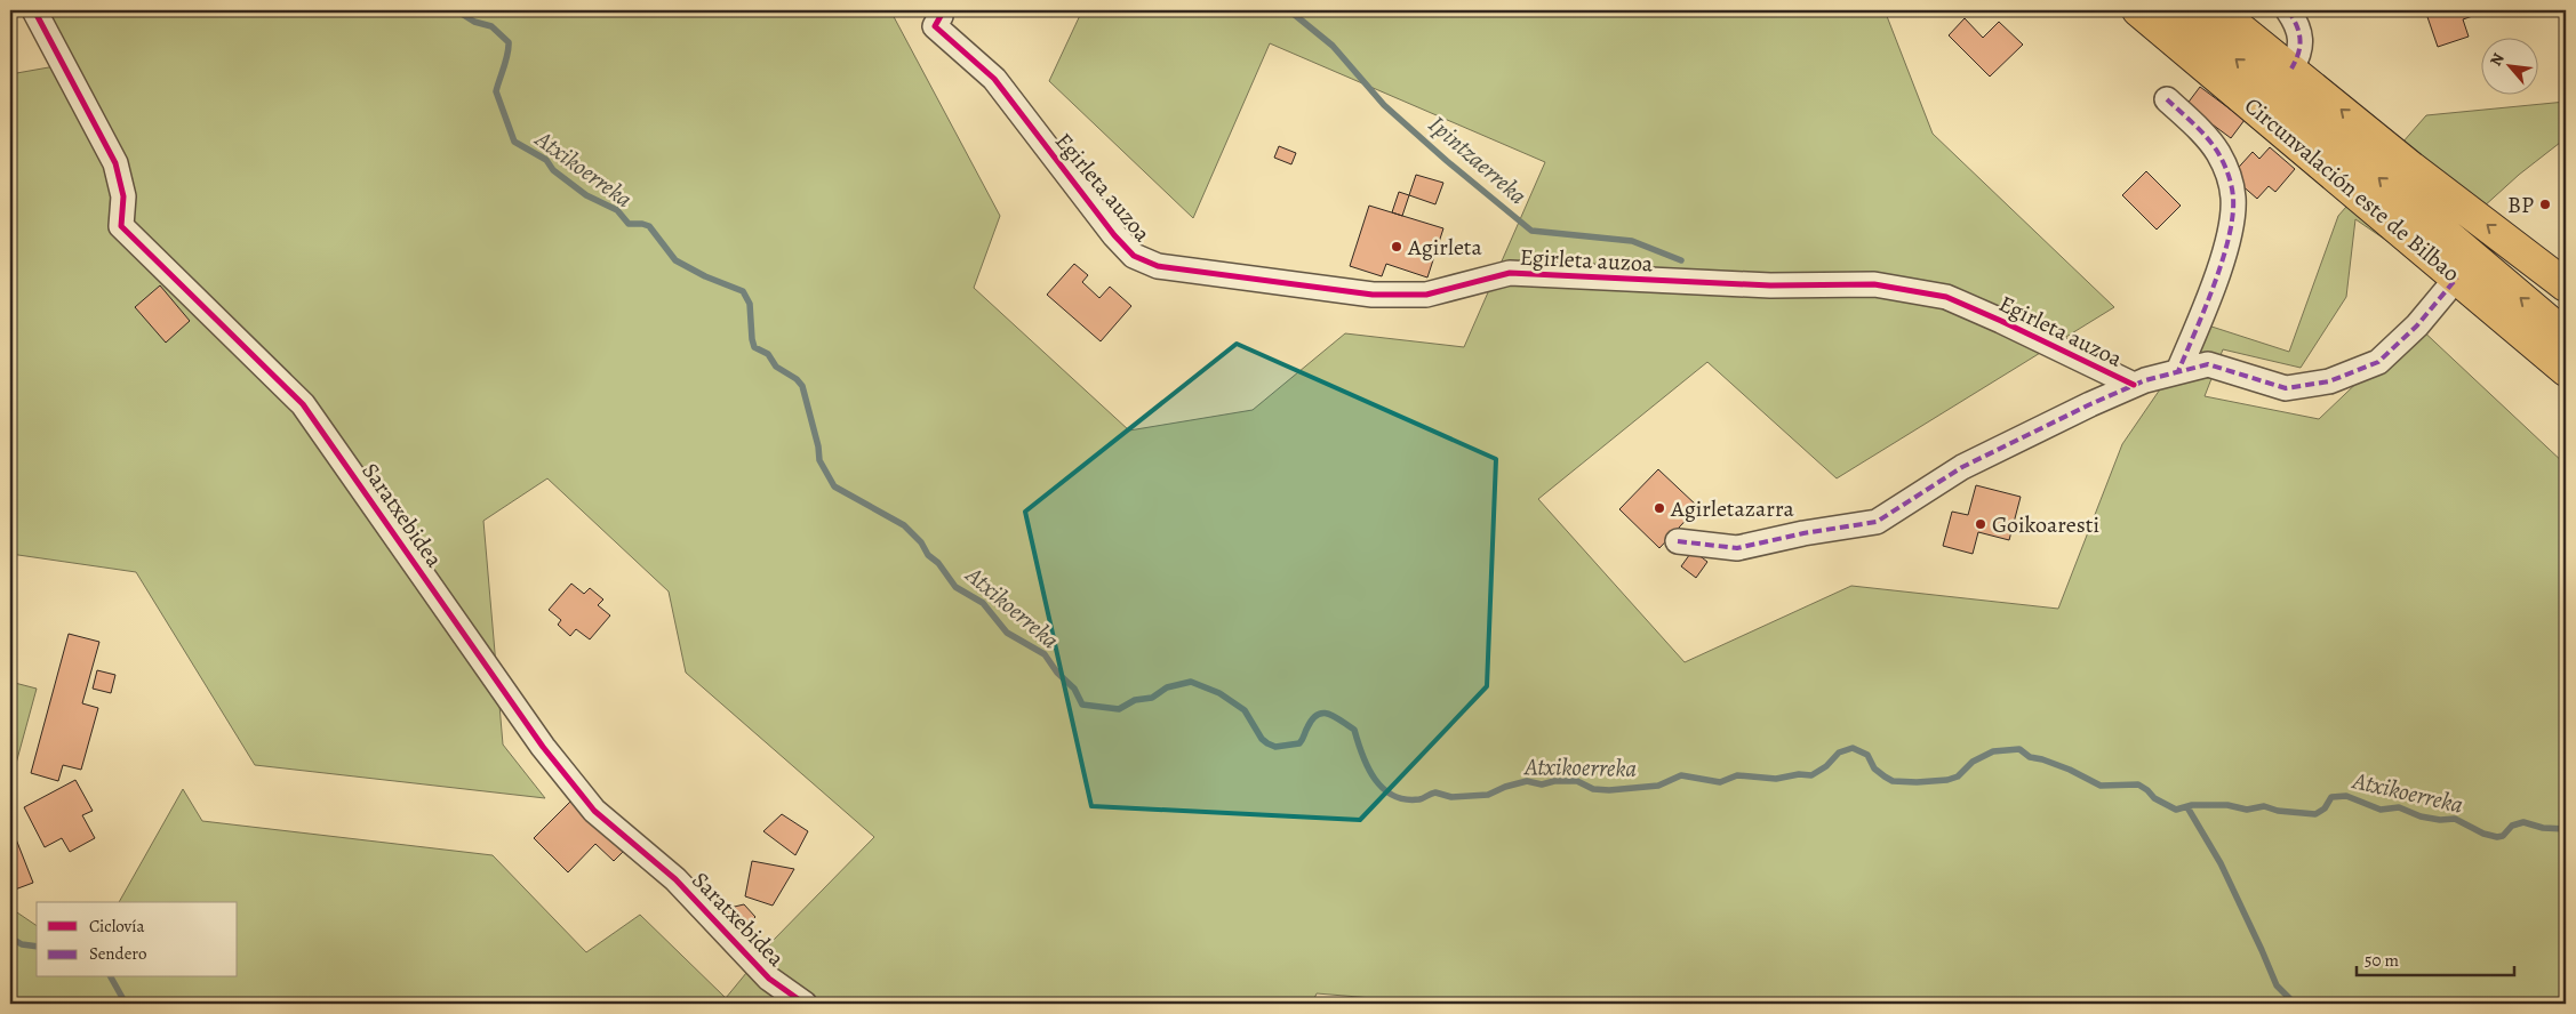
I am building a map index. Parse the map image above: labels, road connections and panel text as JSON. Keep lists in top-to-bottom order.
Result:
{
  "streets": {
    "main road": ["Circunvalación este de Bilbao"],
    "street": ["Egirleta auzoa", "Saratxebidea"]
  },
  "crossings": [
    ["Egirleta auzoa", "Circunvalación este de Bilbao"]
  ],
  "water": ["Ipintzaerreka", "Atxikoerreka"],
  "places": [
    "BP",
    "Agirleta",
    "Agirletazarra",
    "Goikoaresti"
  ],
  "legend": ["Ciclovía", "Sendero"],
  "scale_bar": "50 m",
  "north": "top left"
}
